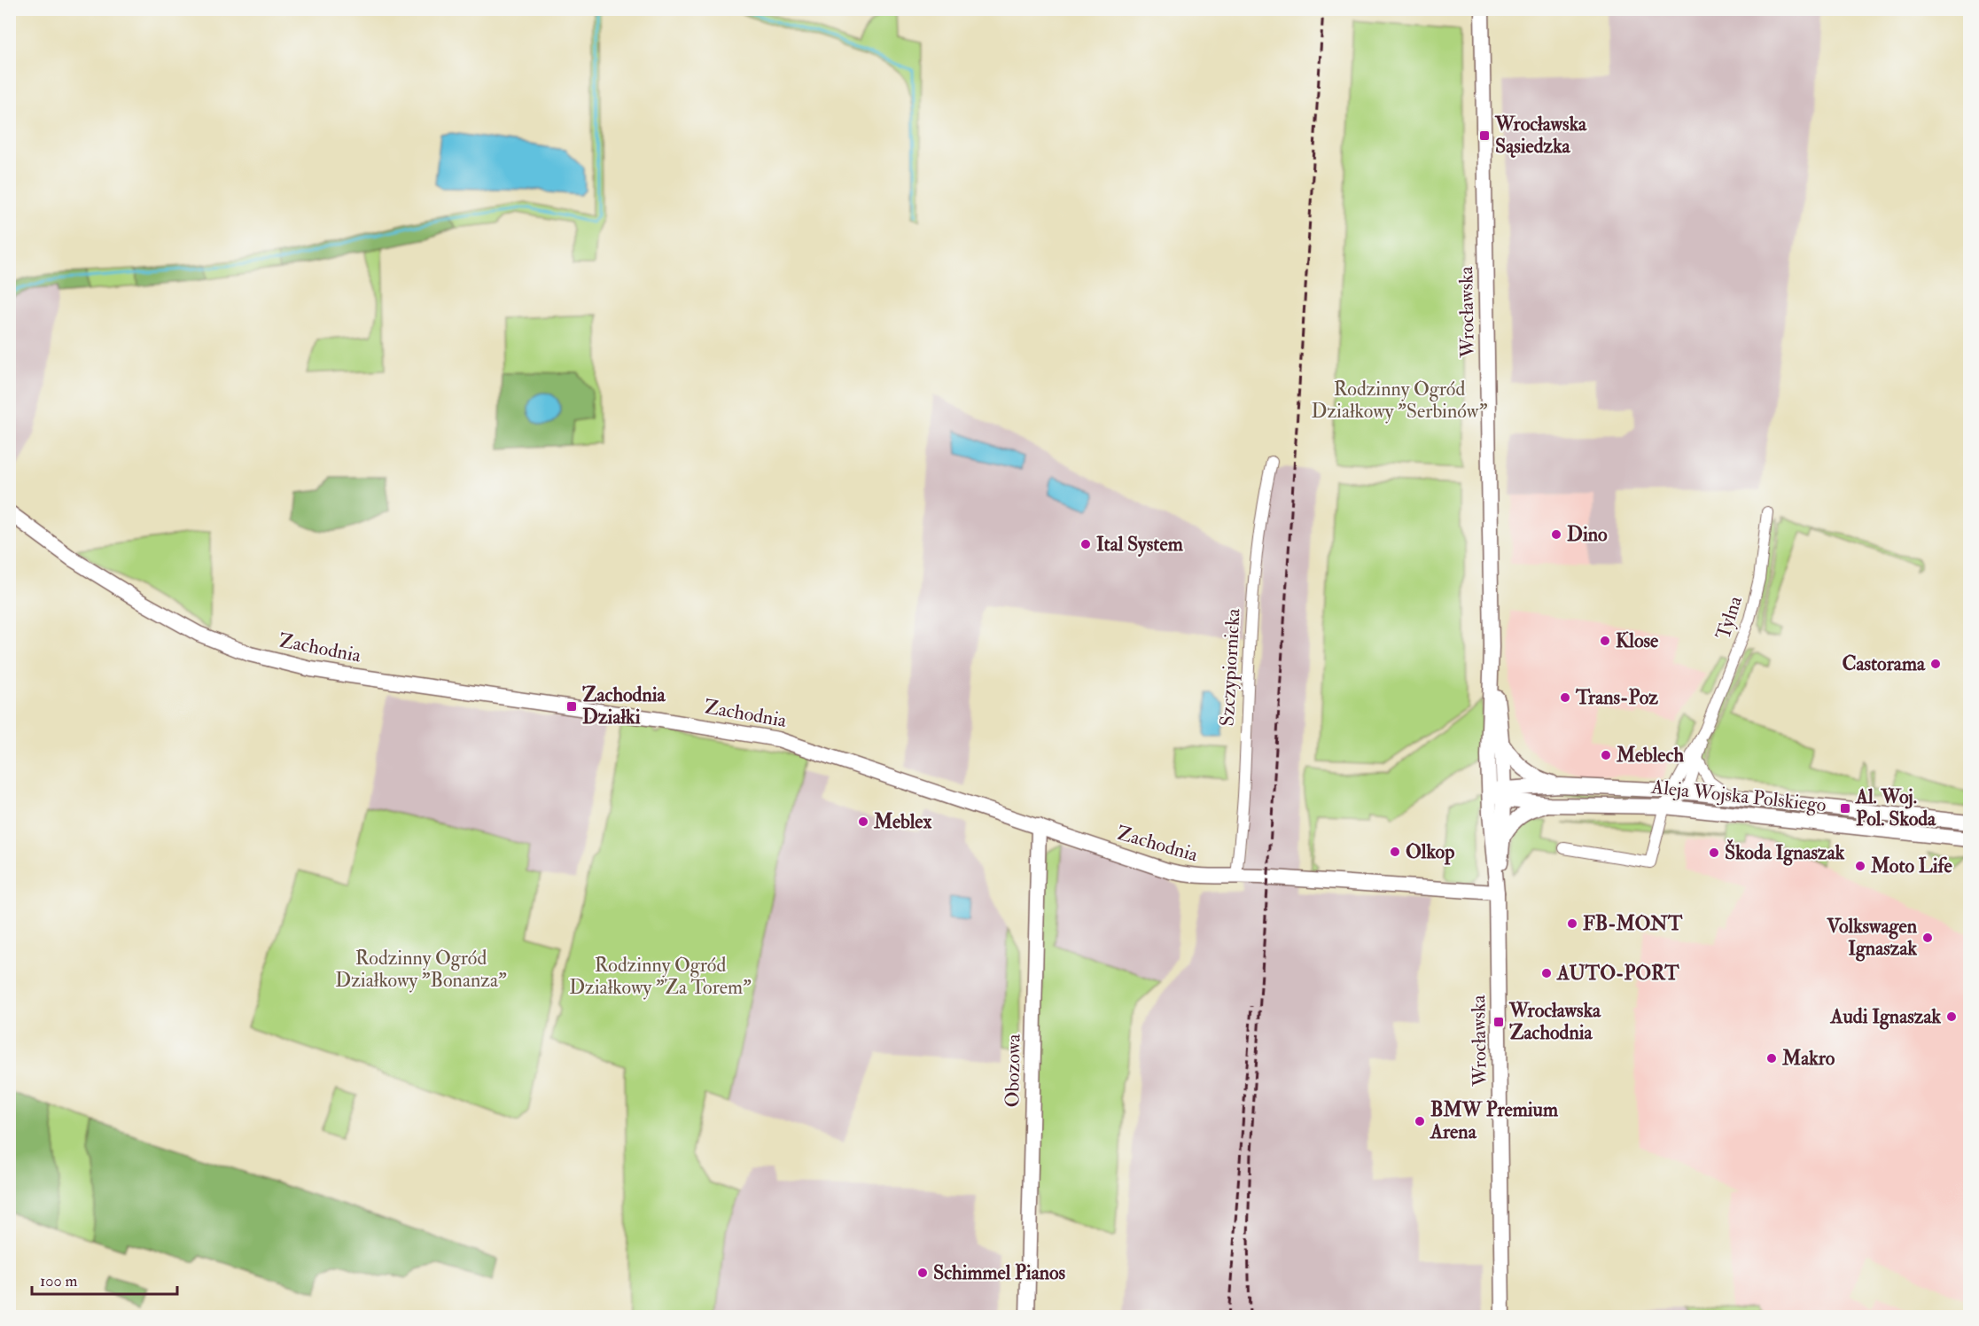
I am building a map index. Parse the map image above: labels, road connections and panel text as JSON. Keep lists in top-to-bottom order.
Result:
{
  "streets": {
    "street": [
      "Wrocławska",
      "Tylna",
      "Zachodnia",
      "Szczypiornicka",
      "Aleja Wojska Polskiego",
      "Obozowa"
    ]
  },
  "crossings": [
    ["Wrocławska", "Zachodnia"],
    ["Wrocławska", "Aleja Wojska Polskiego"],
    ["Tylna", "Aleja Wojska Polskiego"],
    ["Zachodnia", "Szczypiornicka"],
    ["Zachodnia", "Obozowa"]
  ],
  "parks": ["Rodzinny Ogród Działkowy \"Serbinów\"", "Rodzinny Ogród Działkowy \"Bonanza\"", "Rodzinny Ogród Działkowy \"Za Torem\""],
  "places": {
    "transit": [
      "Wrocławska Sąsiedzka",
      "Zachodnia Działki",
      "Al. Woj. Pol. Skoda",
      "Wrocławska Zachodnia"
    ],
    "other": [
      "Dino",
      "Ital System",
      "Klose",
      "Castorama",
      "Trans-Poz",
      "Meblech",
      "Meblex",
      "Olkop",
      "Škoda Ignaszak",
      "Moto Life",
      "FB-MONT",
      "Volkswagen Ignaszak",
      "AUTO-PORT",
      "Audi Ignaszak",
      "Makro",
      "BMW Premium Arena",
      "Schimmel Pianos"
    ]
  },
  "scale_bar": "100 m"
}
